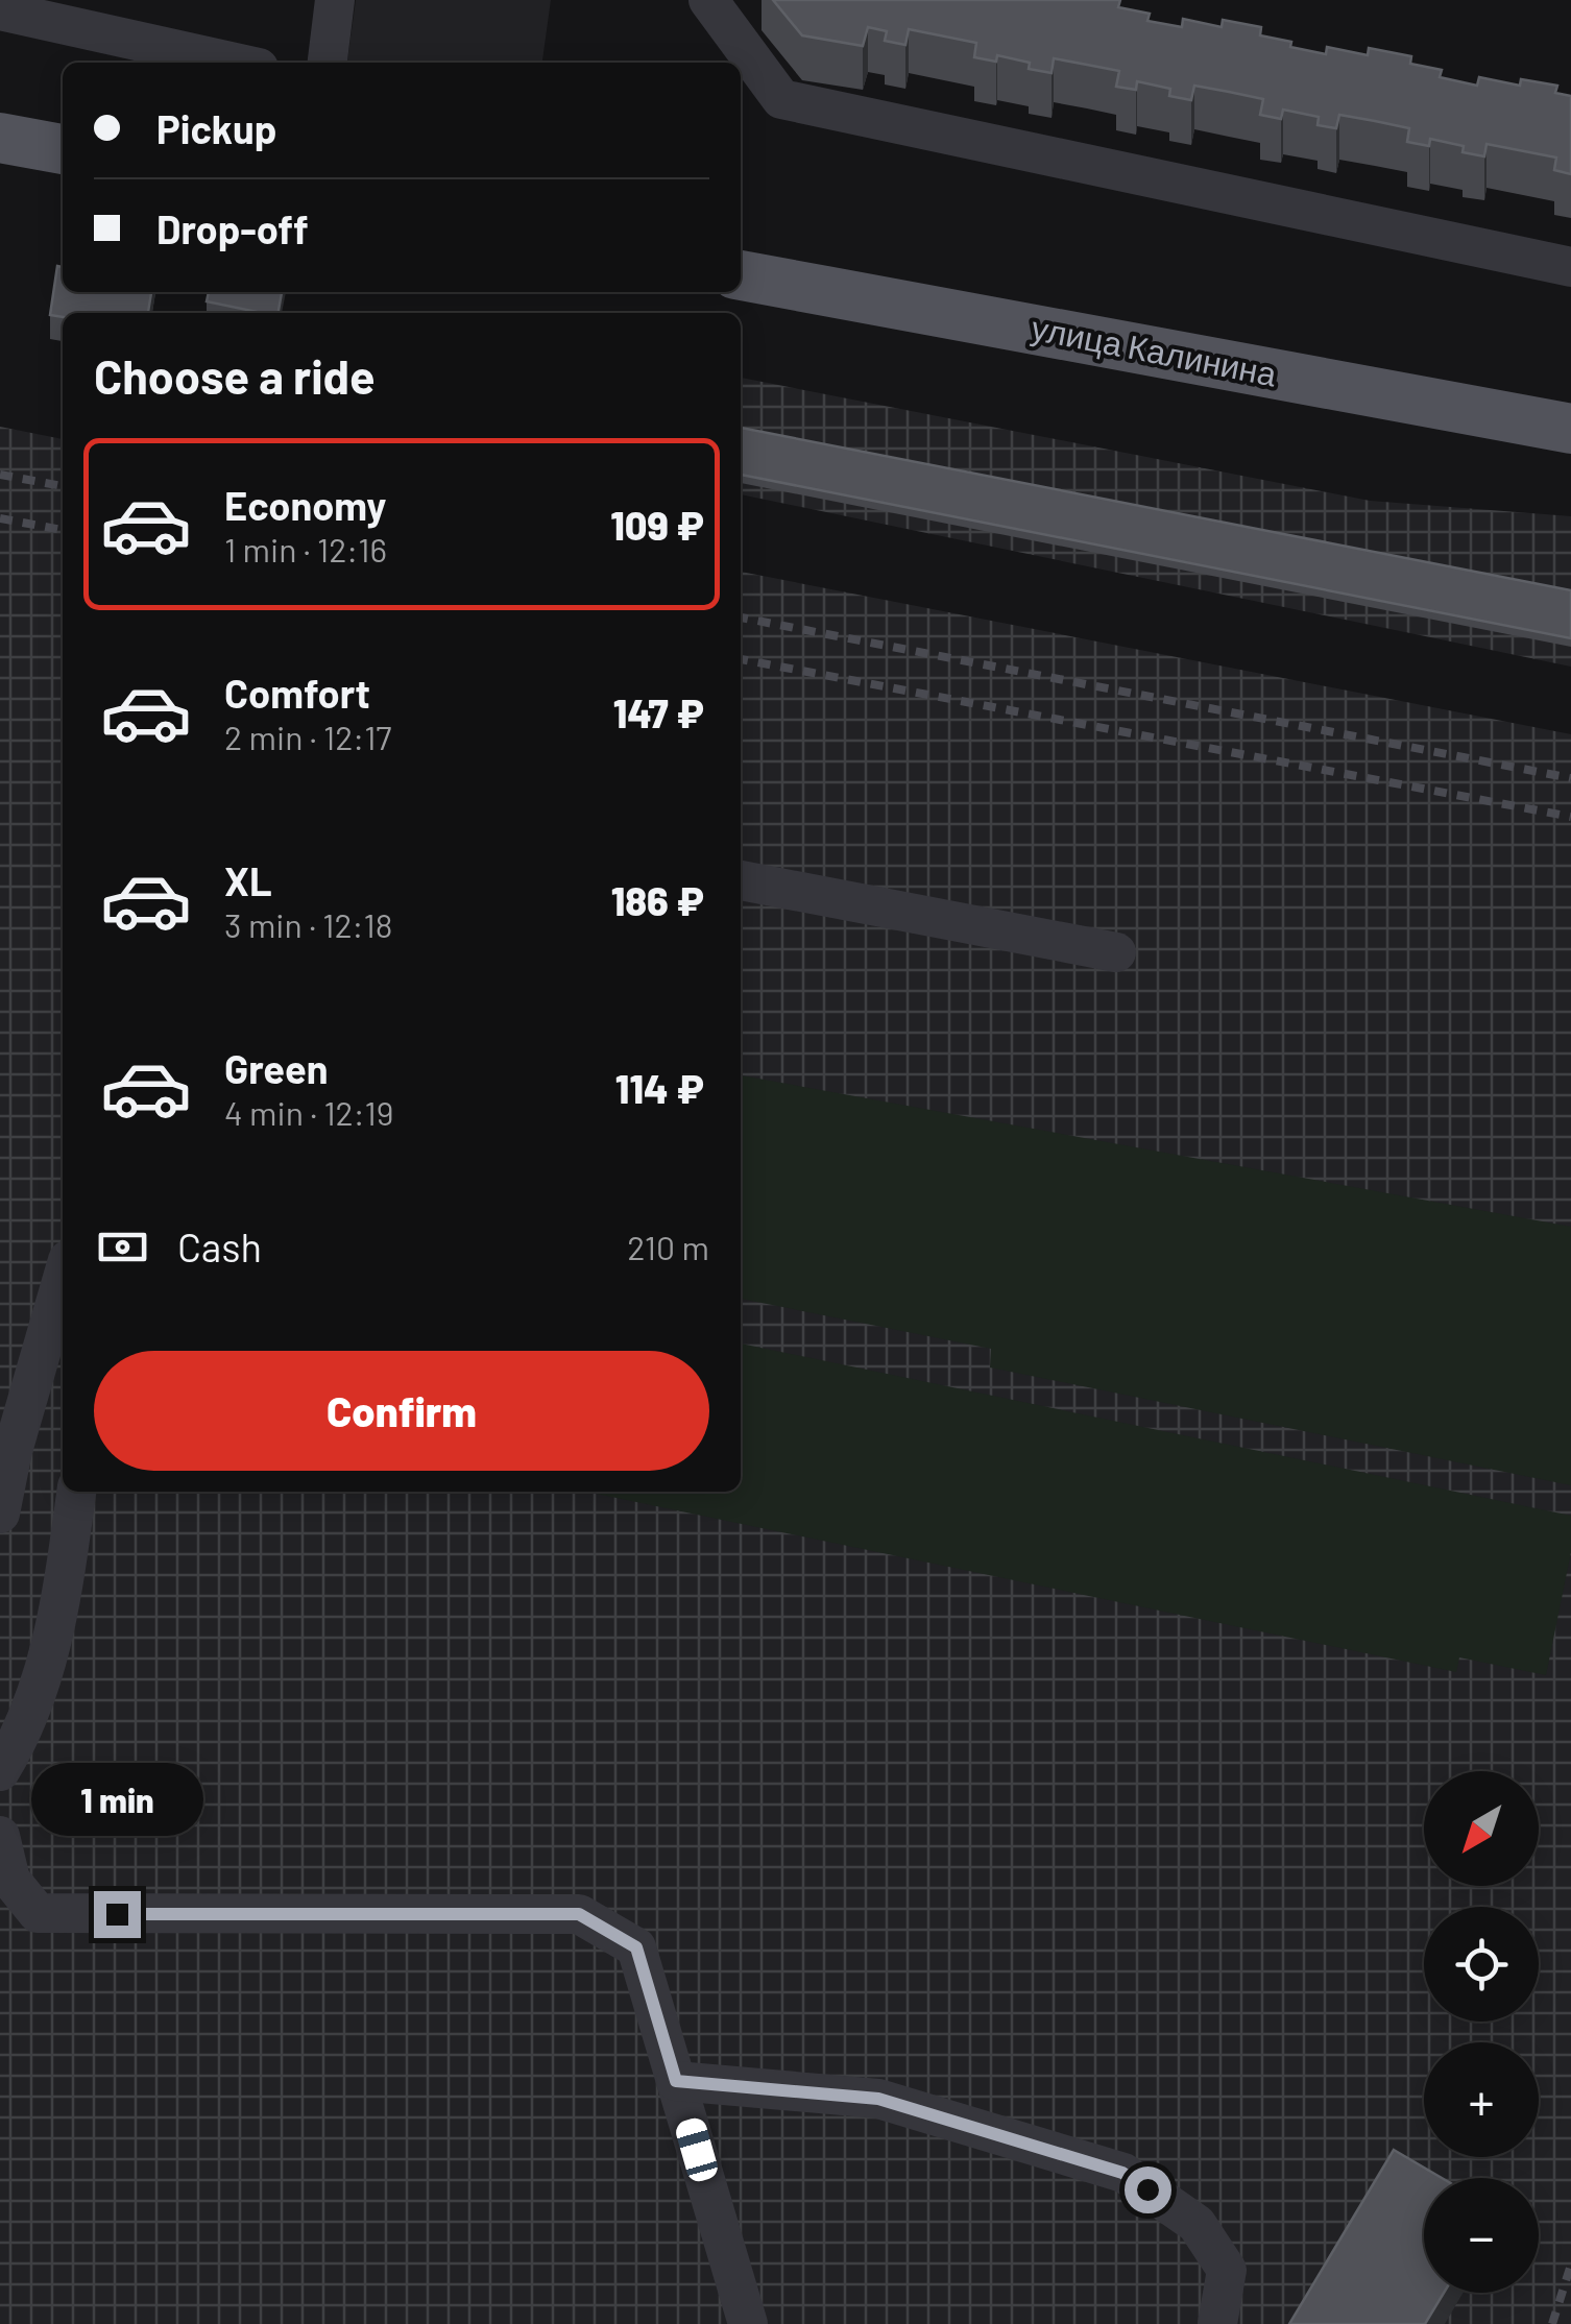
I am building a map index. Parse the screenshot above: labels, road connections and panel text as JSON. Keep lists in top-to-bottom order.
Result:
{
  "streets": {
    "main road": ["улица Калинина"]
  },
  "north": "bottom left",
  "page": {
    "banner": ["Pickup", "Drop-off"],
    "heading": "Choose a ride",
    "list": [
      {
        "name": "Economy",
        "note": "1 min · 12:16",
        "value": "109 ₽"
      },
      {
        "name": "Comfort",
        "note": "2 min · 12:17",
        "value": "147 ₽"
      },
      {
        "name": "XL",
        "note": "3 min · 12:18",
        "value": "186 ₽"
      },
      {
        "name": "Green",
        "note": "4 min · 12:19",
        "value": "114 ₽"
      }
    ],
    "pay": ["Cash", "210 m"],
    "buttons": "Confirm",
    "bubble": "1 min",
    "map_buttons": ["+", "−"]
  }
}
